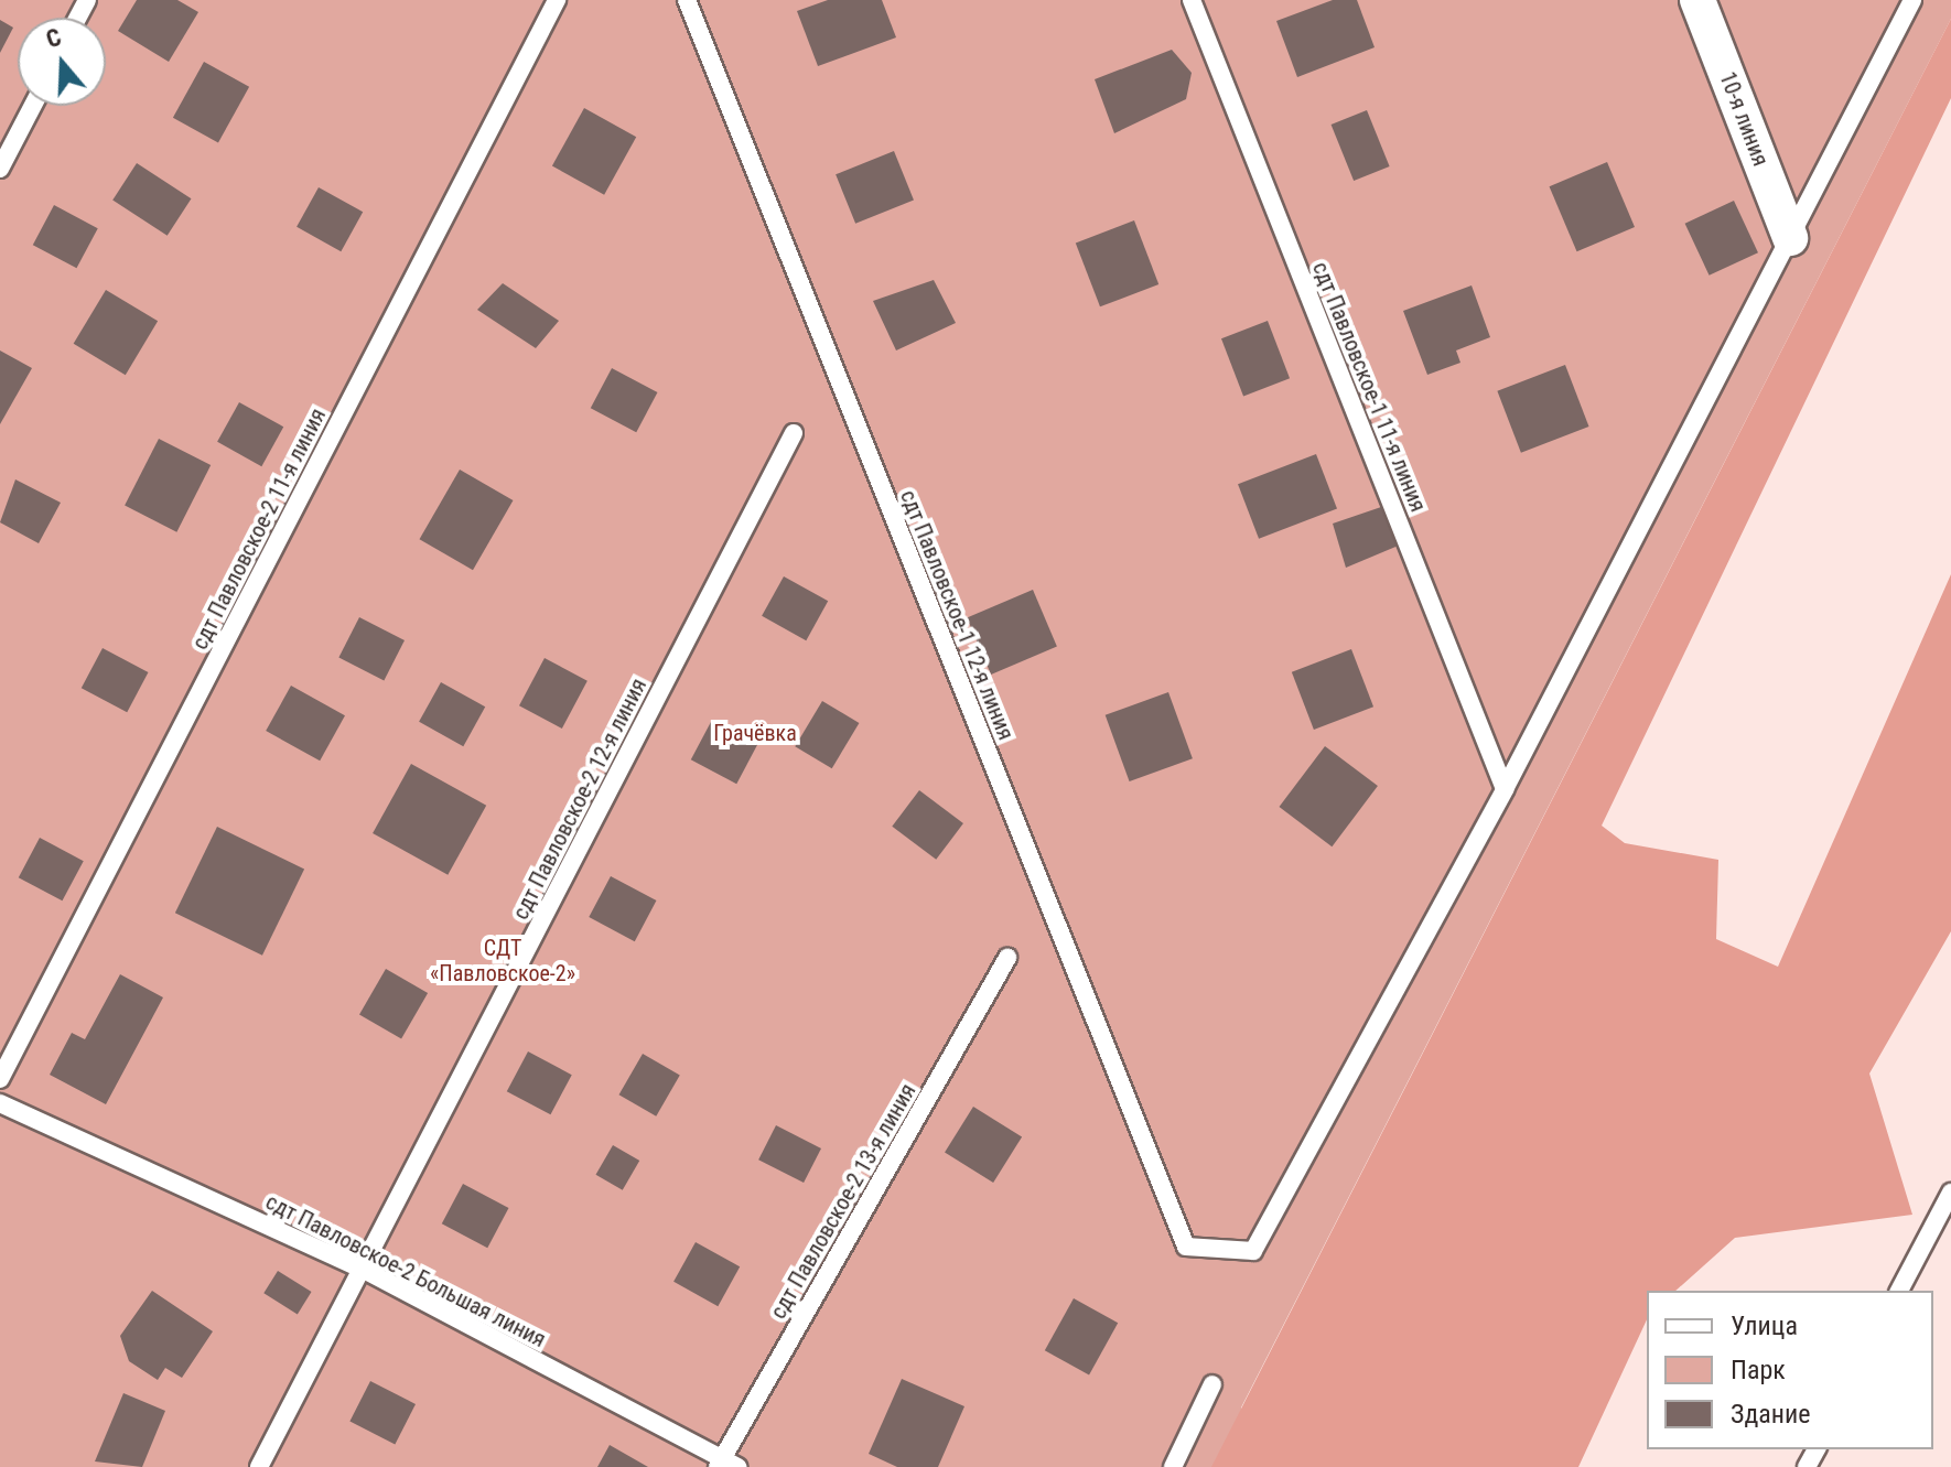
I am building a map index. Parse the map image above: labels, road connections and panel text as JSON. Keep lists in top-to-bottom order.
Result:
{
  "streets": {
    "street": ["10-я линия"],
    "lane": [
      "сдт Павловское-1 11-я линия",
      "сдт Павловское-2 11-я линия",
      "сдт Павловское-1 12-я линия",
      "сдт Павловское-2 12-я линия",
      "сдт Павловское-2 13-я линия",
      "сдт Павловское-2 Большая линия"
    ]
  },
  "crossings": [
    ["сдт Павловское-1 11-я линия", "сдт Павловское-1 12-я линия"],
    ["сдт Павловское-2 12-я линия", "сдт Павловское-2 Большая линия"],
    ["сдт Павловское-2 13-я линия", "сдт Павловское-2 Большая линия"]
  ],
  "parks": ["Грачёвка", "СДТ «Павловское-2»"],
  "legend": ["Улица", "Парк", "Здание"],
  "north": "top"
}
